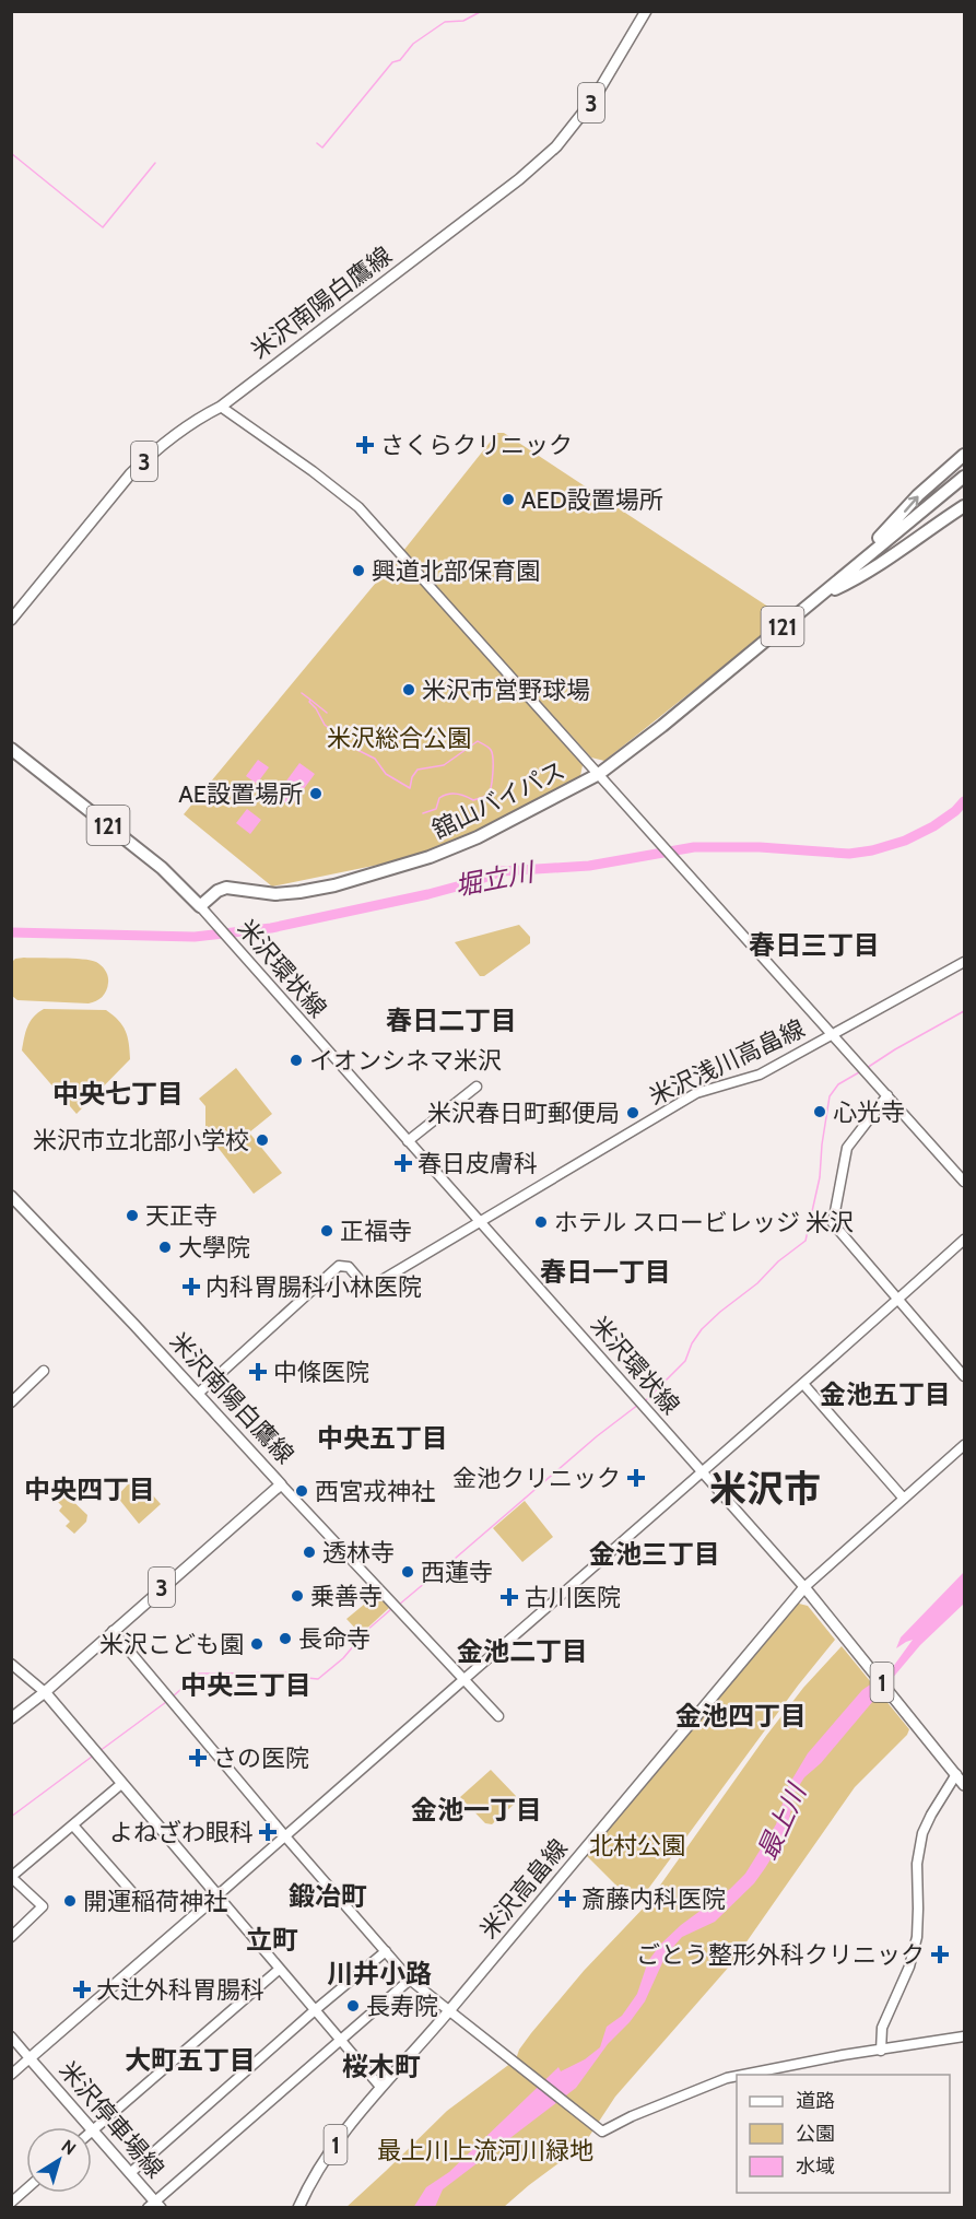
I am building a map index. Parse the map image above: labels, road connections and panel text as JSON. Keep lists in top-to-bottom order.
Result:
{
  "streets": {
    "highway": ["121", "舘山バイパス"],
    "main road": [
      "3",
      "米沢南陽白鷹線",
      "1",
      "米沢高畠線",
      "米沢停車場線"
    ],
    "street": ["米沢環状線", "米沢浅川高畠線"]
  },
  "crossings": [
    ["米沢南陽白鷹線", "米沢浅川高畠線"],
    ["121", "舘山バイパス"],
    ["121", "米沢環状線"],
    ["舘山バイパス", "米沢環状線"],
    ["米沢環状線", "米沢浅川高畠線"],
    ["米沢環状線", "1"],
    ["米沢環状線", "米沢高畠線"],
    ["1", "米沢高畠線"]
  ],
  "districts": [
    "春日三丁目",
    "春日二丁目",
    "中央七丁目",
    "春日一丁目",
    "金池五丁目",
    "中央五丁目",
    "中央四丁目",
    "米沢市",
    "金池三丁目",
    "金池二丁目",
    "中央三丁目",
    "金池四丁目",
    "金池一丁目",
    "鍛冶町",
    "立町",
    "川井小路",
    "大町五丁目",
    "桜木町"
  ],
  "water": ["堀立川", "最上川"],
  "parks": ["米沢総合公園", "北村公園", "最上川上流河川緑地"],
  "places": {
    "health": [
      "さくらクリニック",
      "春日皮膚科",
      "内科胃腸科小林医院",
      "中條医院",
      "金池クリニック",
      "古川医院",
      "さの医院",
      "よねざわ眼科",
      "斎藤内科医院",
      "ごとう整形外科クリニック",
      "大辻外科胃腸科"
    ],
    "other": [
      "AED設置場所",
      "興道北部保育園",
      "米沢市営野球場",
      "AE設置場所",
      "イオンシネマ米沢",
      "心光寺",
      "米沢春日町郵便局",
      "米沢市立北部小学校",
      "天正寺",
      "ホテル スロービレッジ 米沢",
      "正福寺",
      "大學院",
      "西宮戎神社",
      "透林寺",
      "西蓮寺",
      "乗善寺",
      "長命寺",
      "米沢こども園",
      "開運稲荷神社",
      "長寿院"
    ]
  },
  "legend": ["道路", "公園", "水域"],
  "north": "top right"
}
